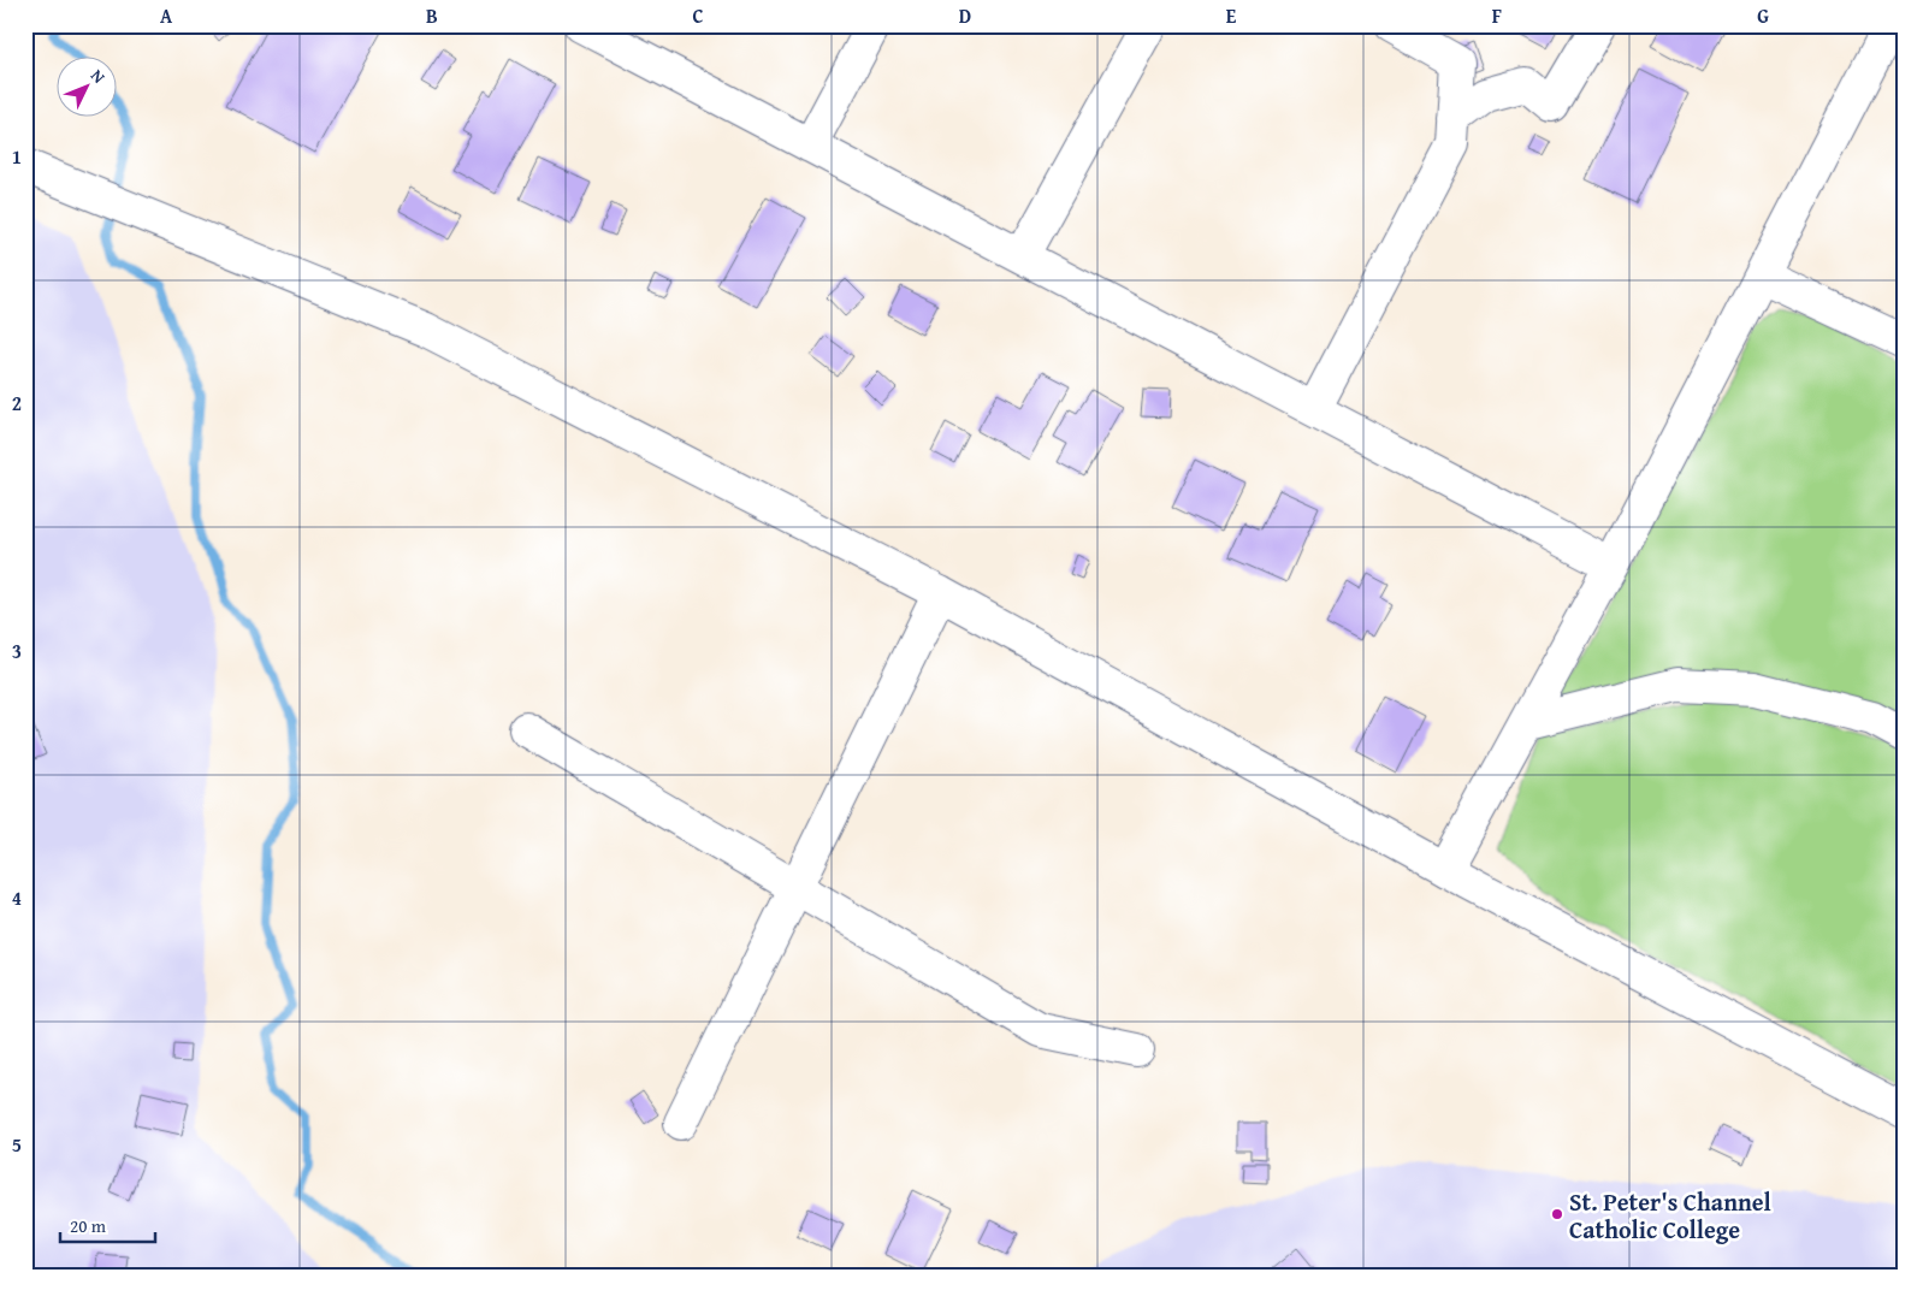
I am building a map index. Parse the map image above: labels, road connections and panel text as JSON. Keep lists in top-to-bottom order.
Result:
{
  "places": ["St. Peter's Channel Catholic College"],
  "scale_bar": "20 m",
  "north": "top right",
  "grid": {
    "columns": [
      "A",
      "B",
      "C",
      "D",
      "E",
      "F",
      "G"
    ],
    "rows": [
      "1",
      "2",
      "3",
      "4",
      "5"
    ]
  }
}
